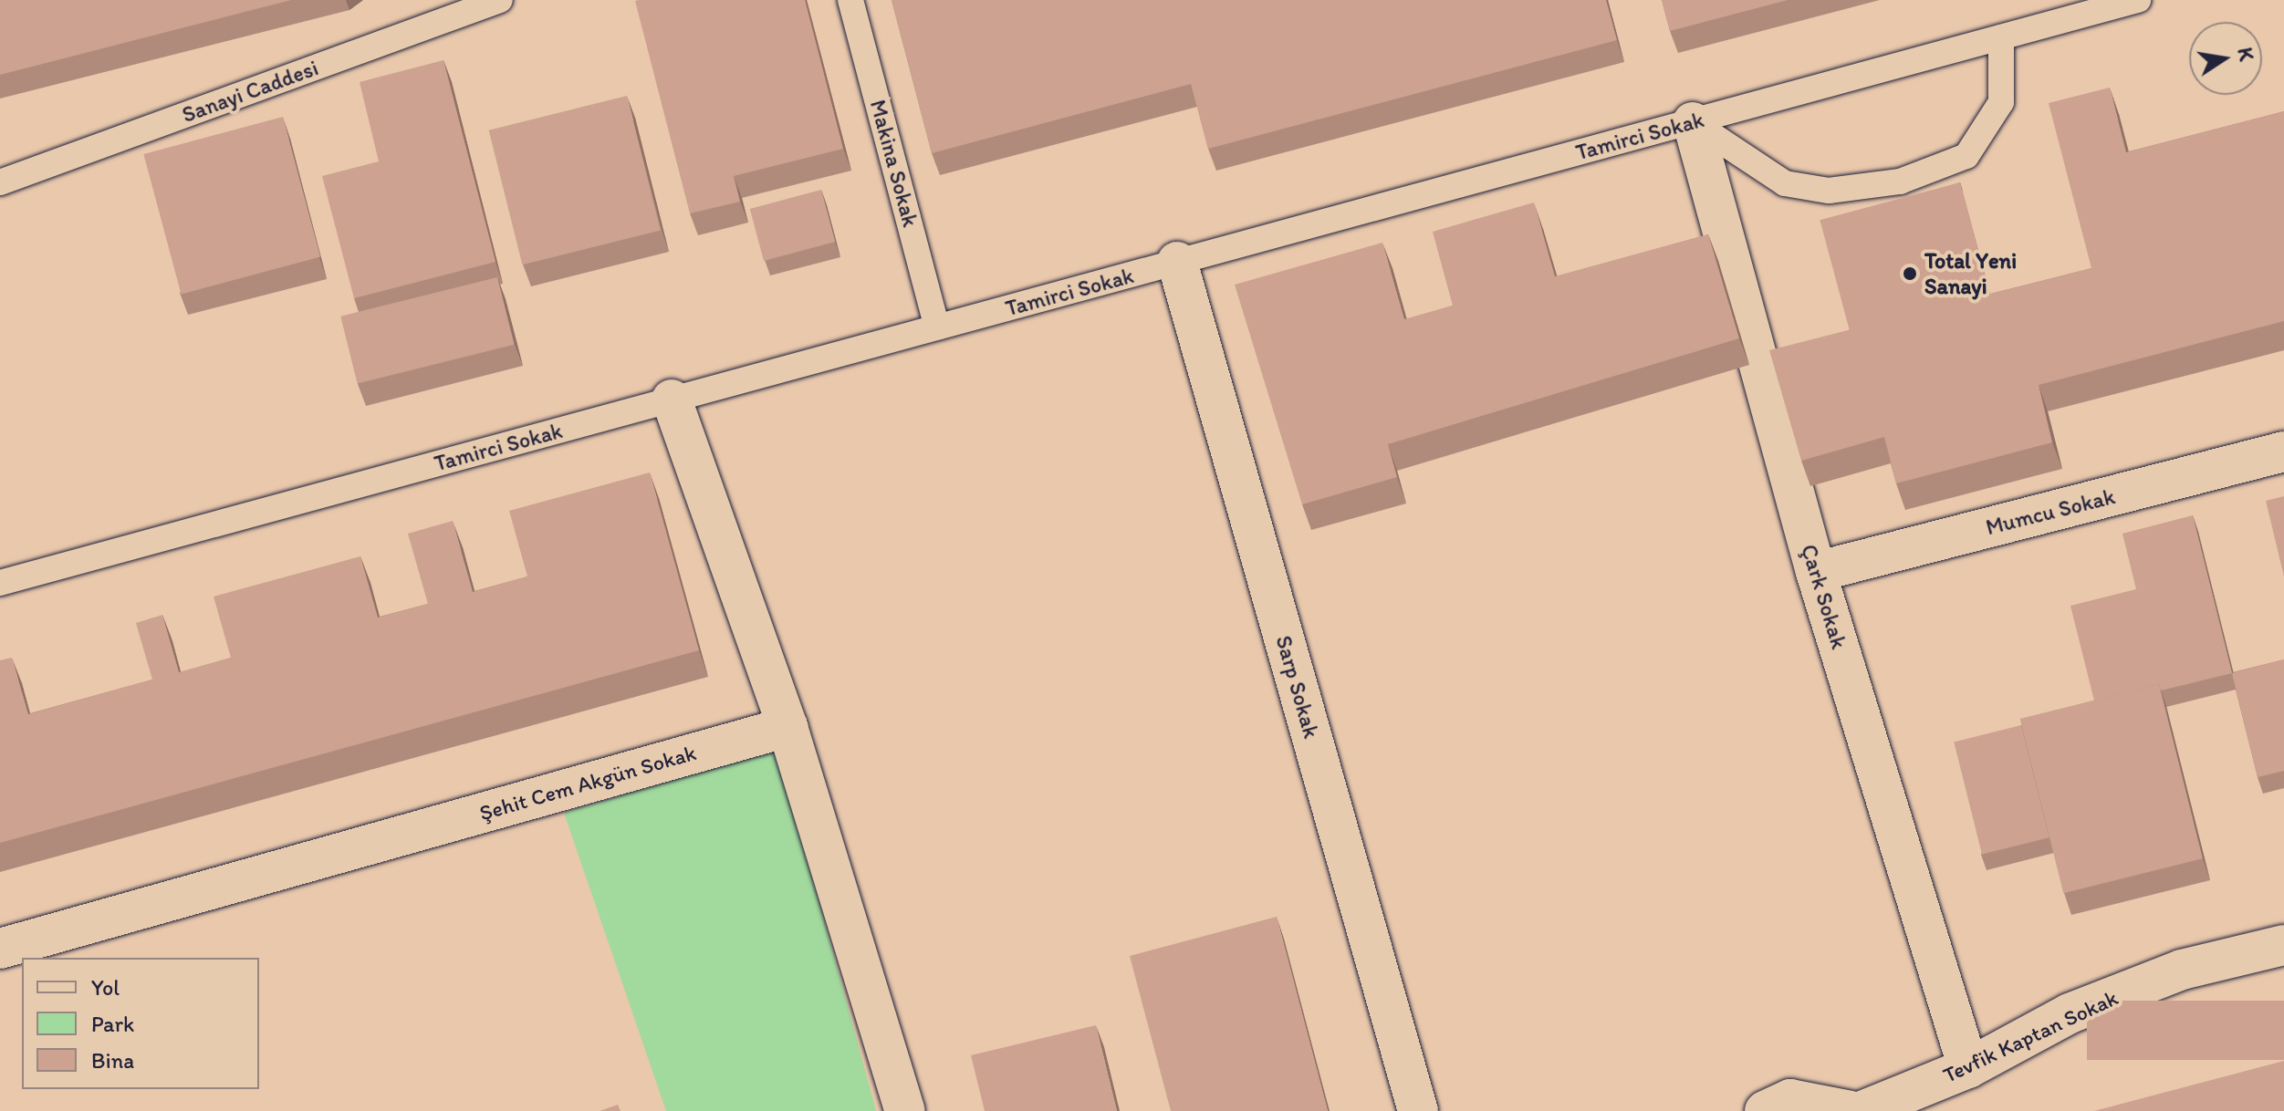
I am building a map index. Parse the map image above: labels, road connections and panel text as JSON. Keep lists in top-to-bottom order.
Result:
{
  "streets": {
    "street": [
      "Mumcu Sokak",
      "Çark Sokak",
      "Sarp Sokak",
      "Şehit Cem Akgün Sokak",
      "Tevfik Kaptan Sokak"
    ],
    "lane": ["Sanayi Caddesi", "Tamirci Sokak", "Makina Sokak"]
  },
  "crossings": [
    ["Tamirci Sokak", "Makina Sokak"],
    ["Tamirci Sokak", "Çark Sokak"],
    ["Tamirci Sokak", "Sarp Sokak"],
    ["Mumcu Sokak", "Çark Sokak"],
    ["Çark Sokak", "Tevfik Kaptan Sokak"]
  ],
  "places": ["Total Yeni Sanayi"],
  "legend": ["Yol", "Park", "Bina"],
  "north": "right"
}
